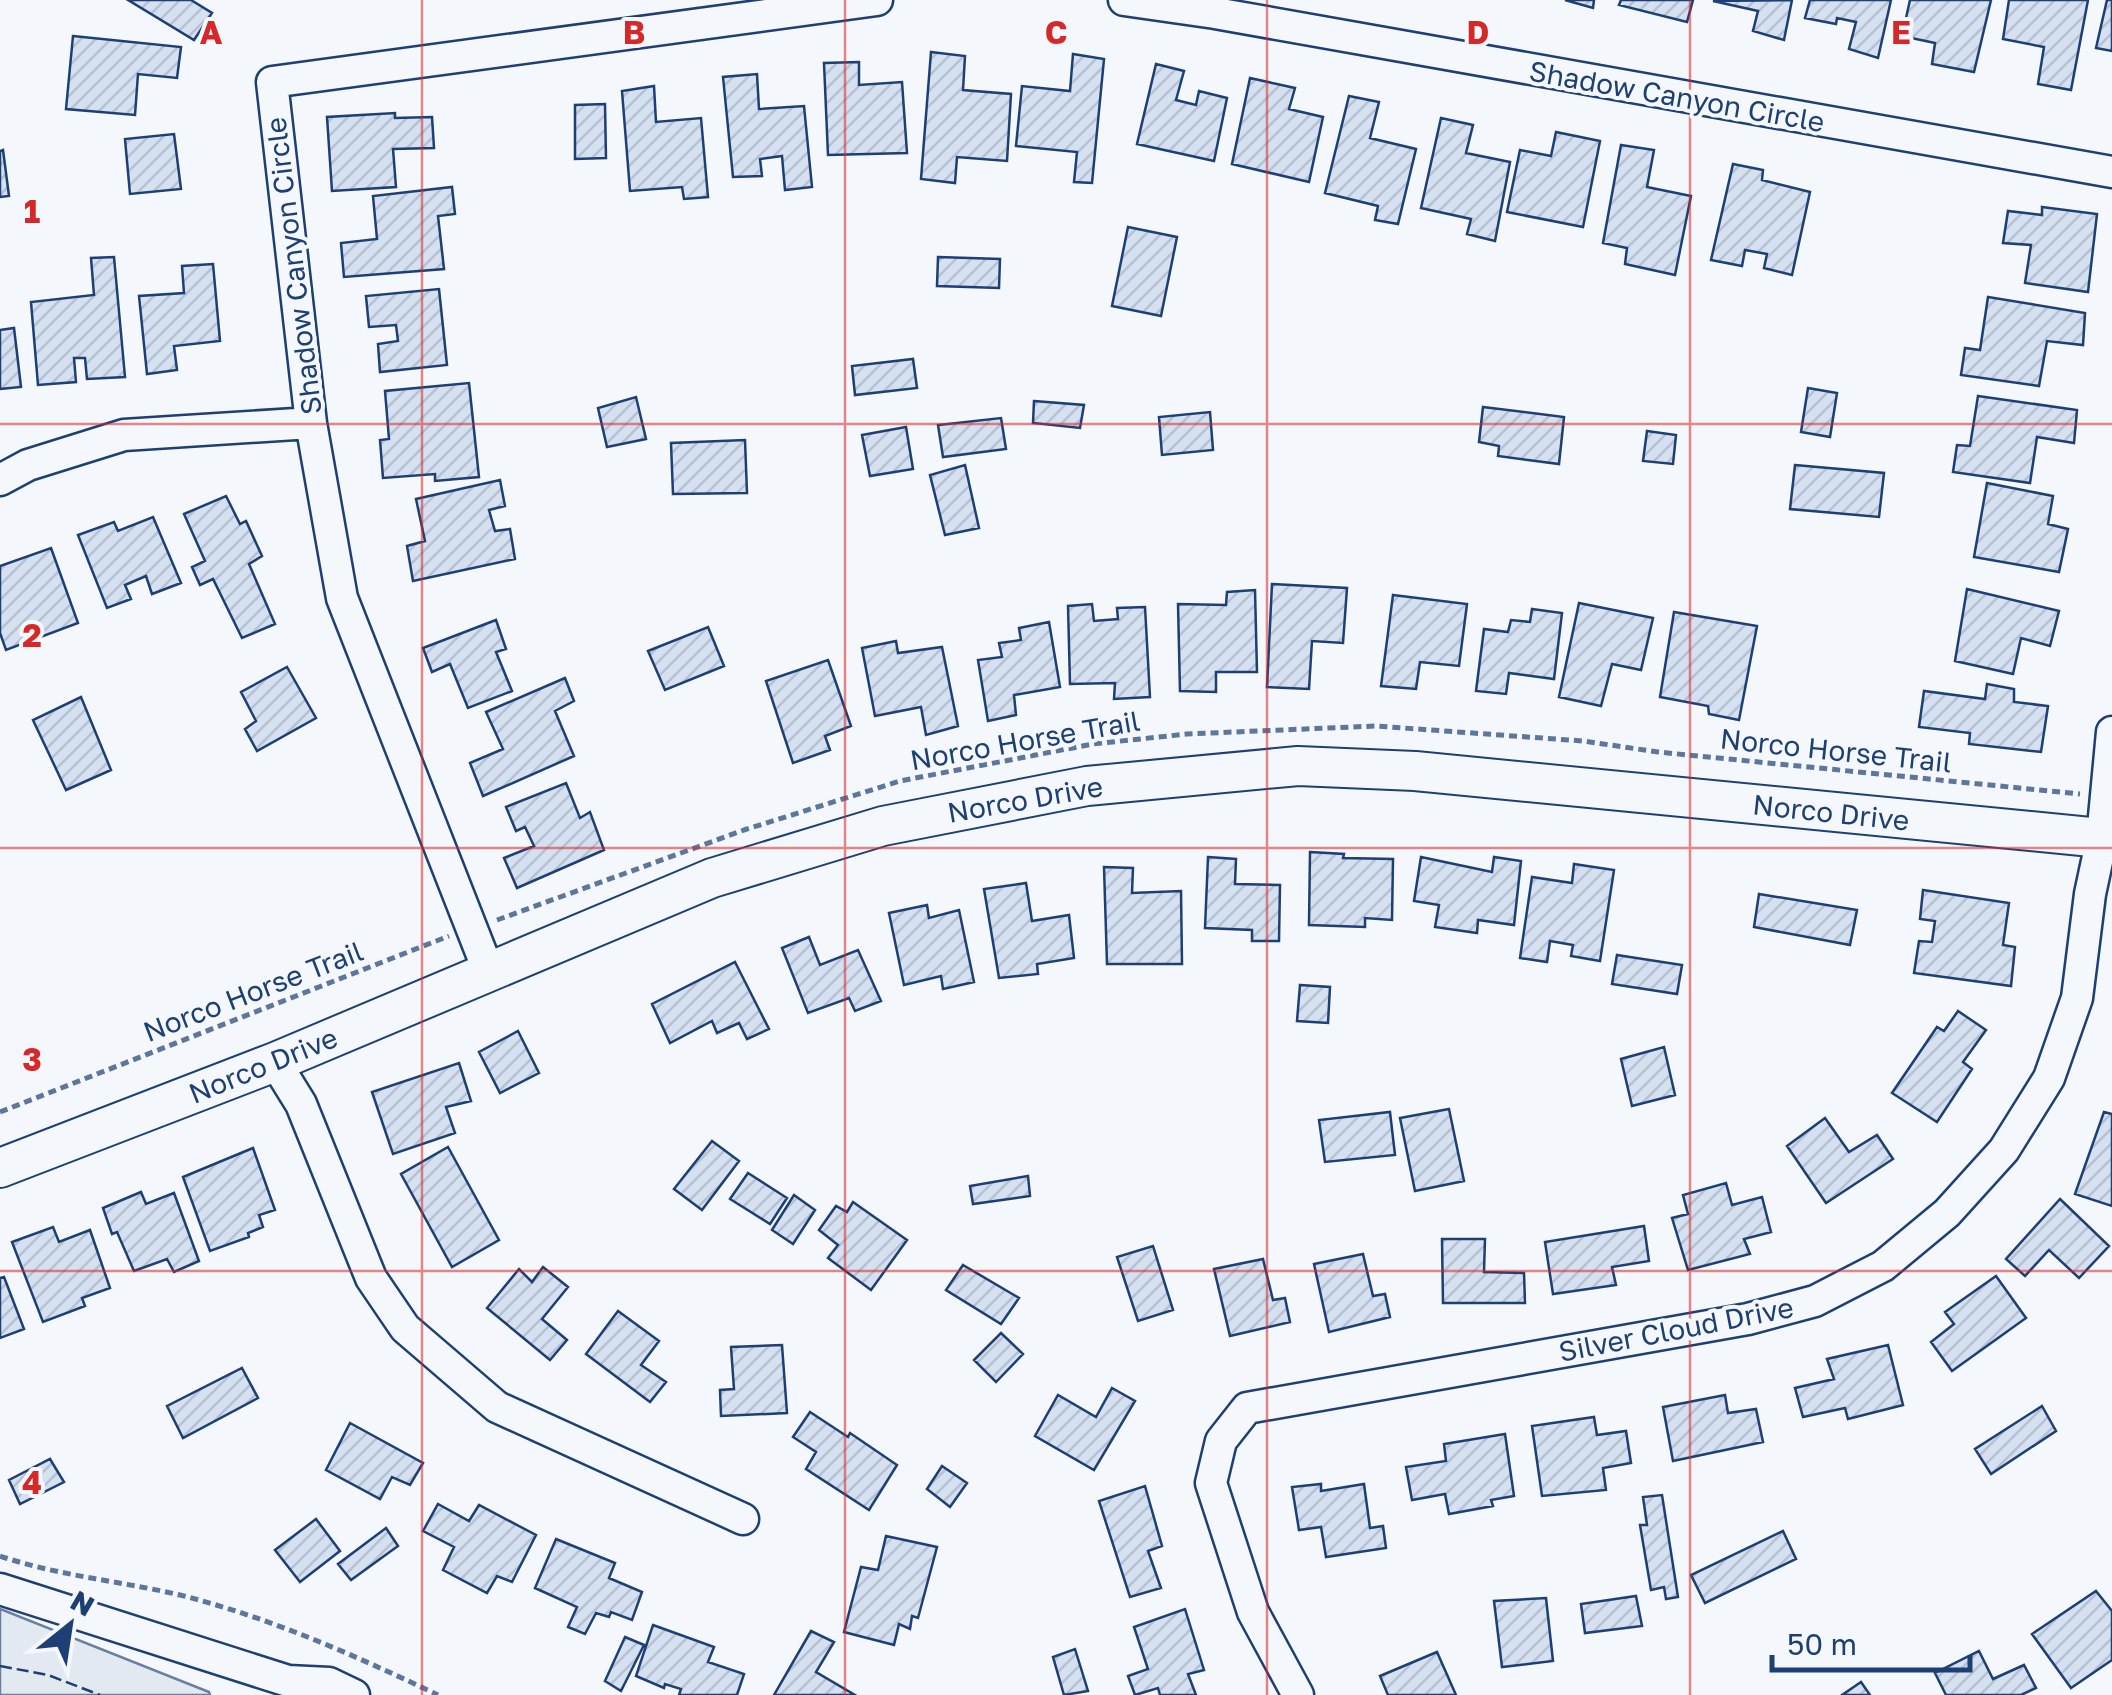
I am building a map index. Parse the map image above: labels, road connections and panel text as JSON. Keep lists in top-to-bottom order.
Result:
{
  "streets": {
    "main road": ["Norco Drive"],
    "street": ["Shadow Canyon Circle", "Silver Cloud Drive"],
    "path": ["Norco Horse Trail"]
  },
  "crossings": [
    ["Shadow Canyon Circle", "Norco Horse Trail"],
    ["Shadow Canyon Circle", "Norco Drive"],
    ["Norco Drive", "Silver Cloud Drive"]
  ],
  "scale_bar": "50 m",
  "north": "top right",
  "grid": {
    "columns": [
      "A",
      "B",
      "C",
      "D",
      "E"
    ],
    "rows": [
      "1",
      "2",
      "3",
      "4"
    ]
  }
}
